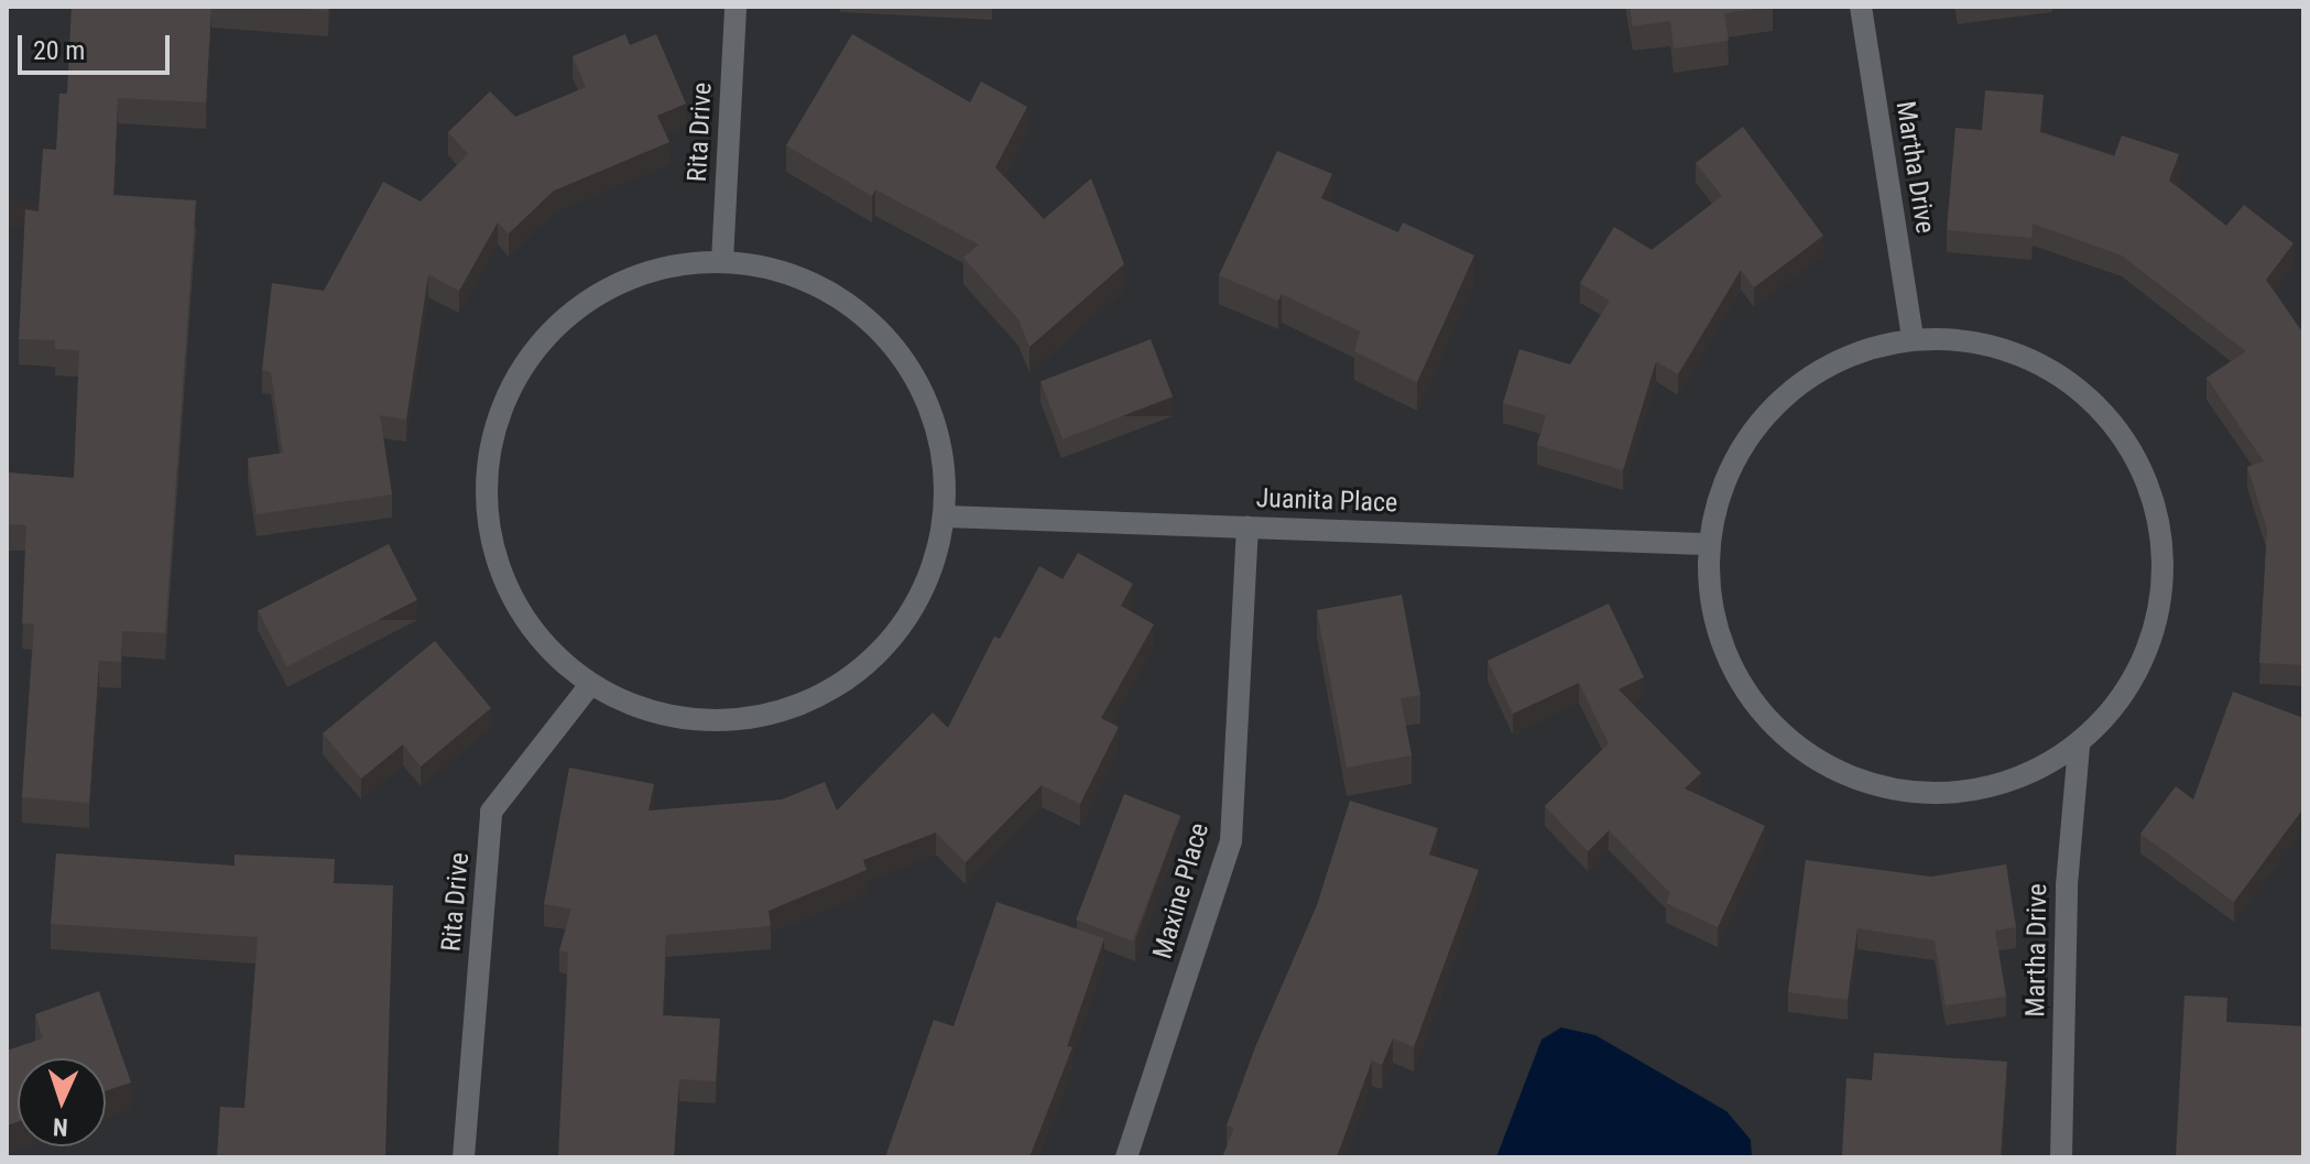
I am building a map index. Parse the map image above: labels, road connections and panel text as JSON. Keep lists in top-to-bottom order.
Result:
{
  "streets": {
    "street": [
      "Rita Drive",
      "Martha Drive",
      "Juanita Place",
      "Maxine Place"
    ]
  },
  "crossings": [
    ["Juanita Place", "Maxine Place"]
  ],
  "scale_bar": "20 m",
  "north": "bottom"
}
